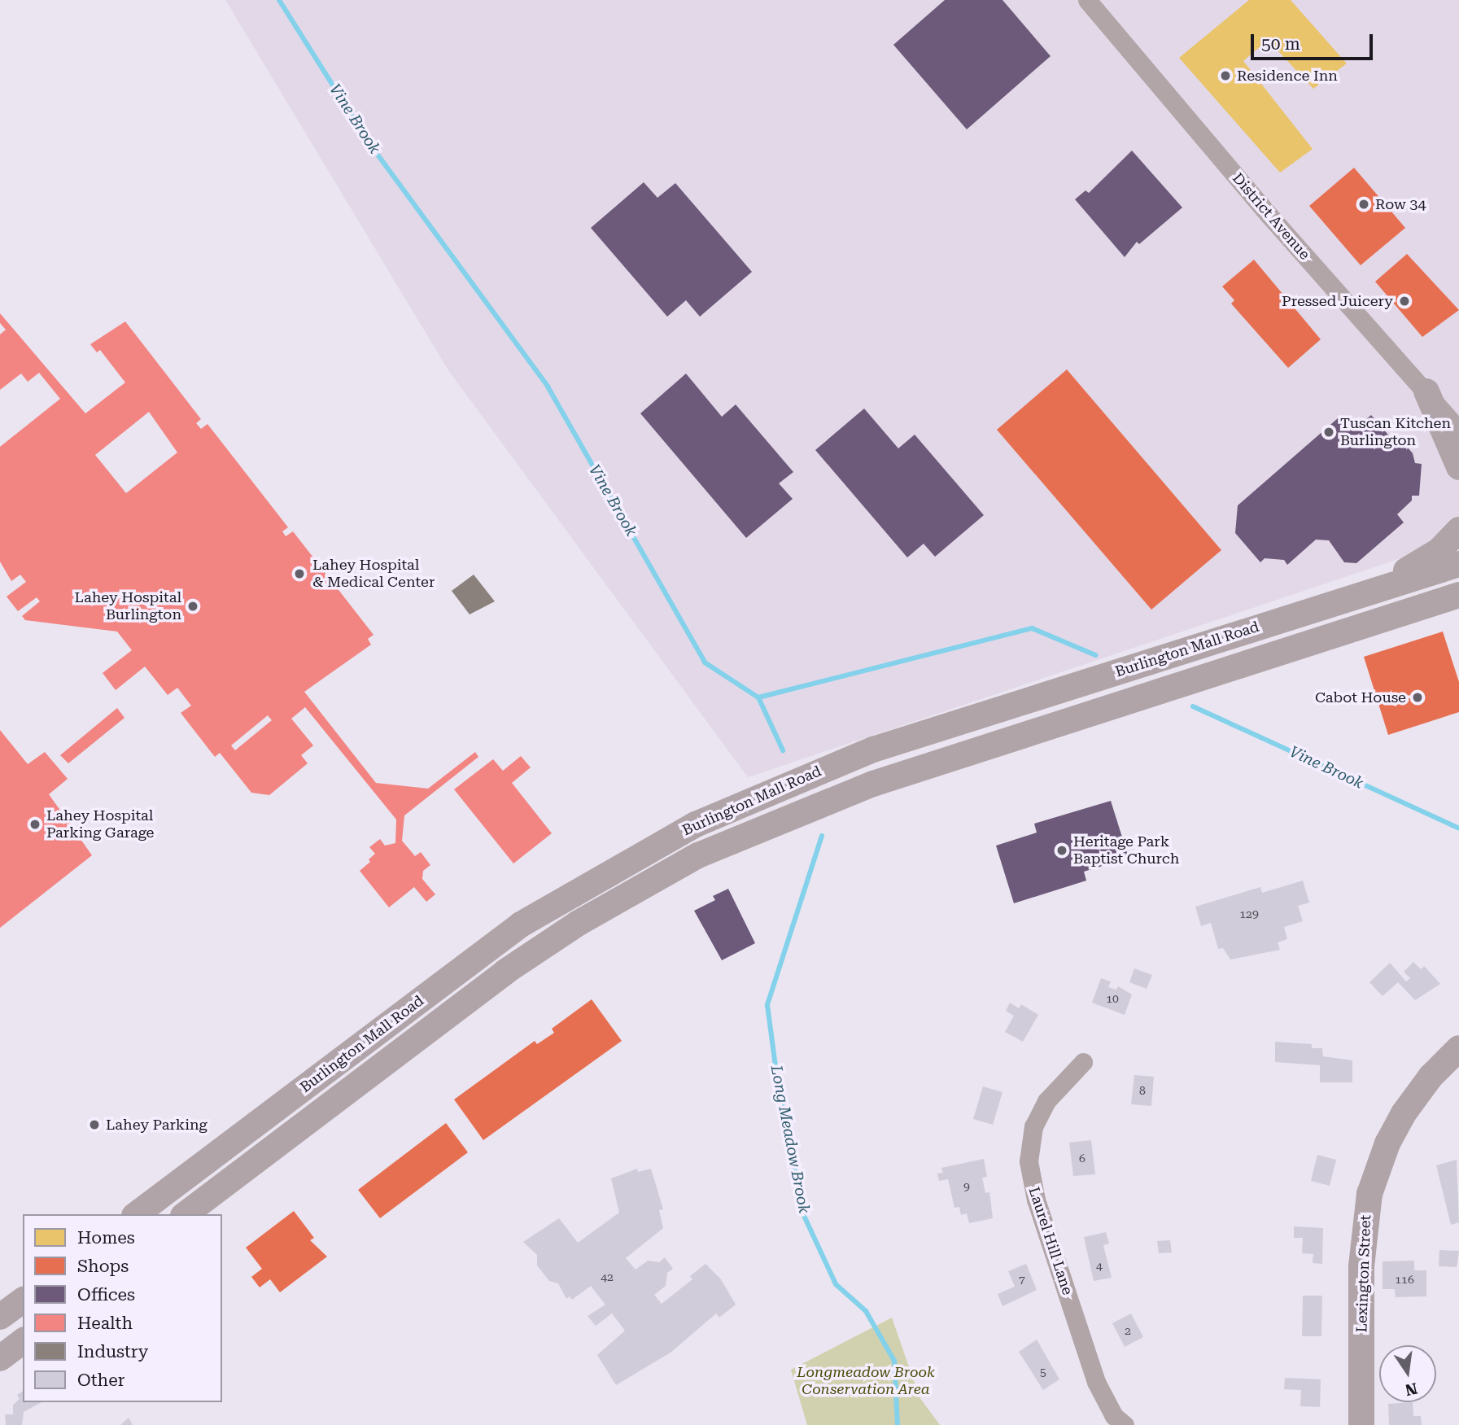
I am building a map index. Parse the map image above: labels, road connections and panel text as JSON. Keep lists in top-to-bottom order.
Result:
{
  "streets": {
    "main road": ["Burlington Mall Road", "Lexington Street"],
    "street": ["District Avenue", "Laurel Hill Lane"]
  },
  "water": ["Vine Brook", "Long Meadow Brook"],
  "parks": ["Longmeadow Brook Conservation Area"],
  "places": [
    "Residence Inn",
    "Row 34",
    "Pressed Juicery",
    "Tuscan Kitchen Burlington",
    "Lahey Hospital & Medical Center",
    "Lahey Hospital Burlington",
    "Cabot House",
    "Lahey Hospital Parking Garage",
    "Heritage Park Baptist Church",
    "Lahey Parking"
  ],
  "house_numbers": [
    "129",
    "10",
    "8",
    "6",
    "9",
    "4",
    "42",
    "7",
    "116",
    "2",
    "5"
  ],
  "legend": [
    "Homes",
    "Shops",
    "Offices",
    "Health",
    "Industry",
    "Other"
  ],
  "scale_bar": "50 m",
  "north": "bottom"
}
